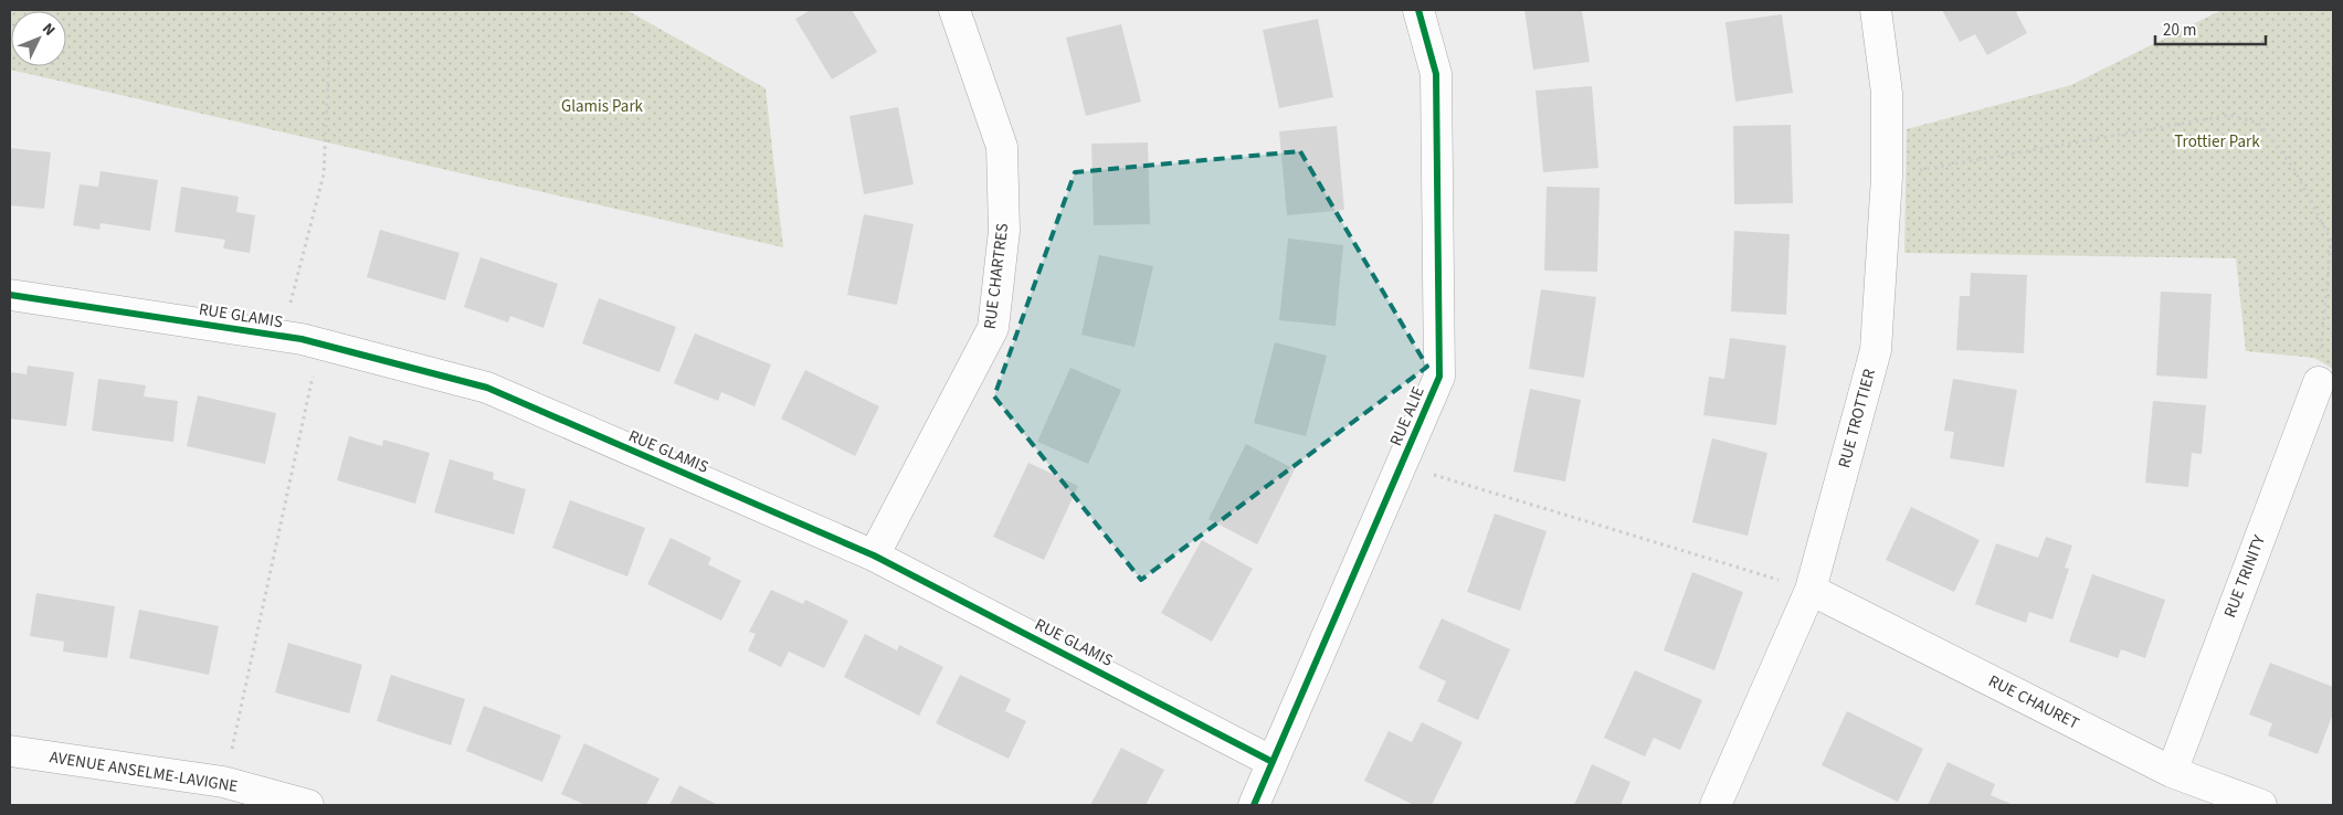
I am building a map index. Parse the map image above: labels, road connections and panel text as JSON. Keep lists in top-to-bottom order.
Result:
{
  "streets": {
    "street": [
      "RUE CHARTRES",
      "RUE GLAMIS",
      "RUE ALIE",
      "RUE TROTTIER",
      "RUE TRINITY",
      "RUE CHAURET",
      "AVENUE ANSELME-LAVIGNE"
    ]
  },
  "crossings": [
    ["RUE CHARTRES", "RUE GLAMIS"],
    ["RUE GLAMIS", "RUE ALIE"],
    ["RUE TROTTIER", "RUE CHAURET"],
    ["RUE TRINITY", "RUE CHAURET"]
  ],
  "parks": ["Glamis Park", "Trottier Park"],
  "scale_bar": "20 m",
  "north": "top right"
}
